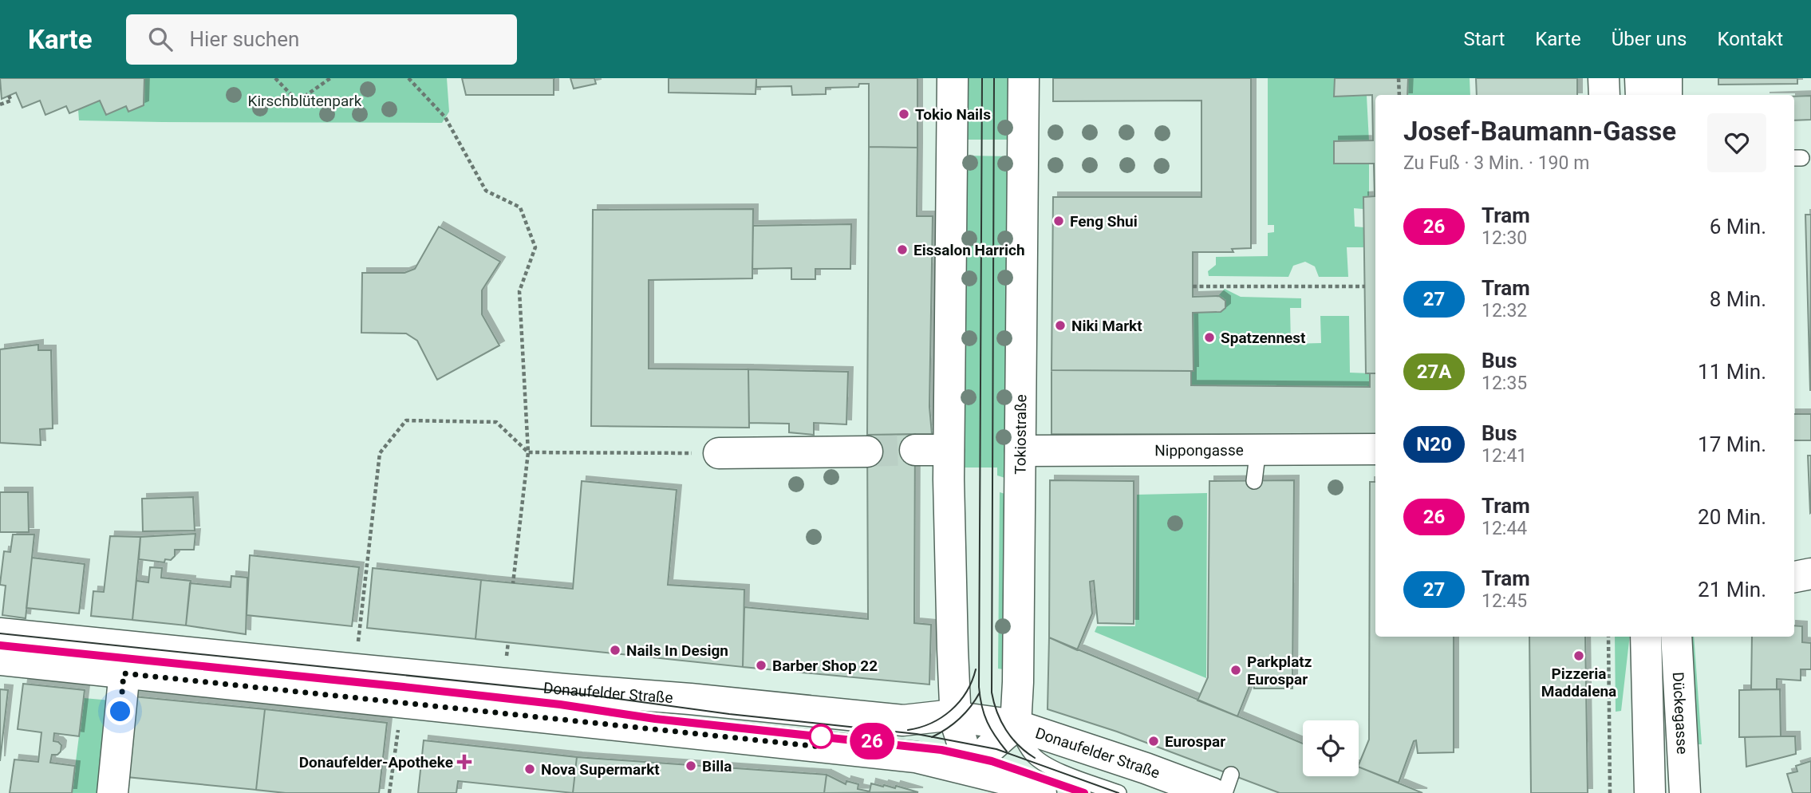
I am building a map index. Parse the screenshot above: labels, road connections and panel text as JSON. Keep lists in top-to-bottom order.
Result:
{
  "streets": {
    "main road": [
      "Tokiostraße",
      "Nippongasse",
      "Donaufelder Straße",
      "Dückegasse"
    ]
  },
  "crossings": [
    ["Tokiostraße", "Nippongasse"],
    ["Tokiostraße", "Donaufelder Straße"]
  ],
  "parks": ["Kirschblütenpark"],
  "places": {
    "other": [
      "Tokio Nails",
      "Feng Shui",
      "Eissalon Harrich",
      "Niki Markt",
      "Spatzennest",
      "Nails In Design",
      "Pizzeria Maddalena",
      "Barber Shop 22",
      "Parkplatz Eurospar",
      "Eurospar",
      "Billa",
      "Nova Supermarkt"
    ],
    "health": ["Donaufelder-Apotheke"]
  },
  "lines": ["tram line 26"],
  "page": {
    "header": "Karte",
    "search": "Hier suchen",
    "nav": [
      "Start",
      "Karte",
      "Über uns",
      "Kontakt"
    ],
    "on_map": "26",
    "heading": ["Josef-Baumann-Gasse", "Zu Fuß · 3 Min. · 190 m"],
    "list": [
      {
        "mark": "26",
        "name": "Tram",
        "note": "12:30",
        "value": "6 Min."
      },
      {
        "mark": "27",
        "name": "Tram",
        "note": "12:32",
        "value": "8 Min."
      },
      {
        "mark": "27A",
        "name": "Bus",
        "note": "12:35",
        "value": "11 Min."
      },
      {
        "mark": "N20",
        "name": "Bus",
        "note": "12:41",
        "value": "17 Min."
      },
      {
        "mark": "26",
        "name": "Tram",
        "note": "12:44",
        "value": "20 Min."
      },
      {
        "mark": "27",
        "name": "Tram",
        "note": "12:45",
        "value": "21 Min."
      }
    ]
  }
}
